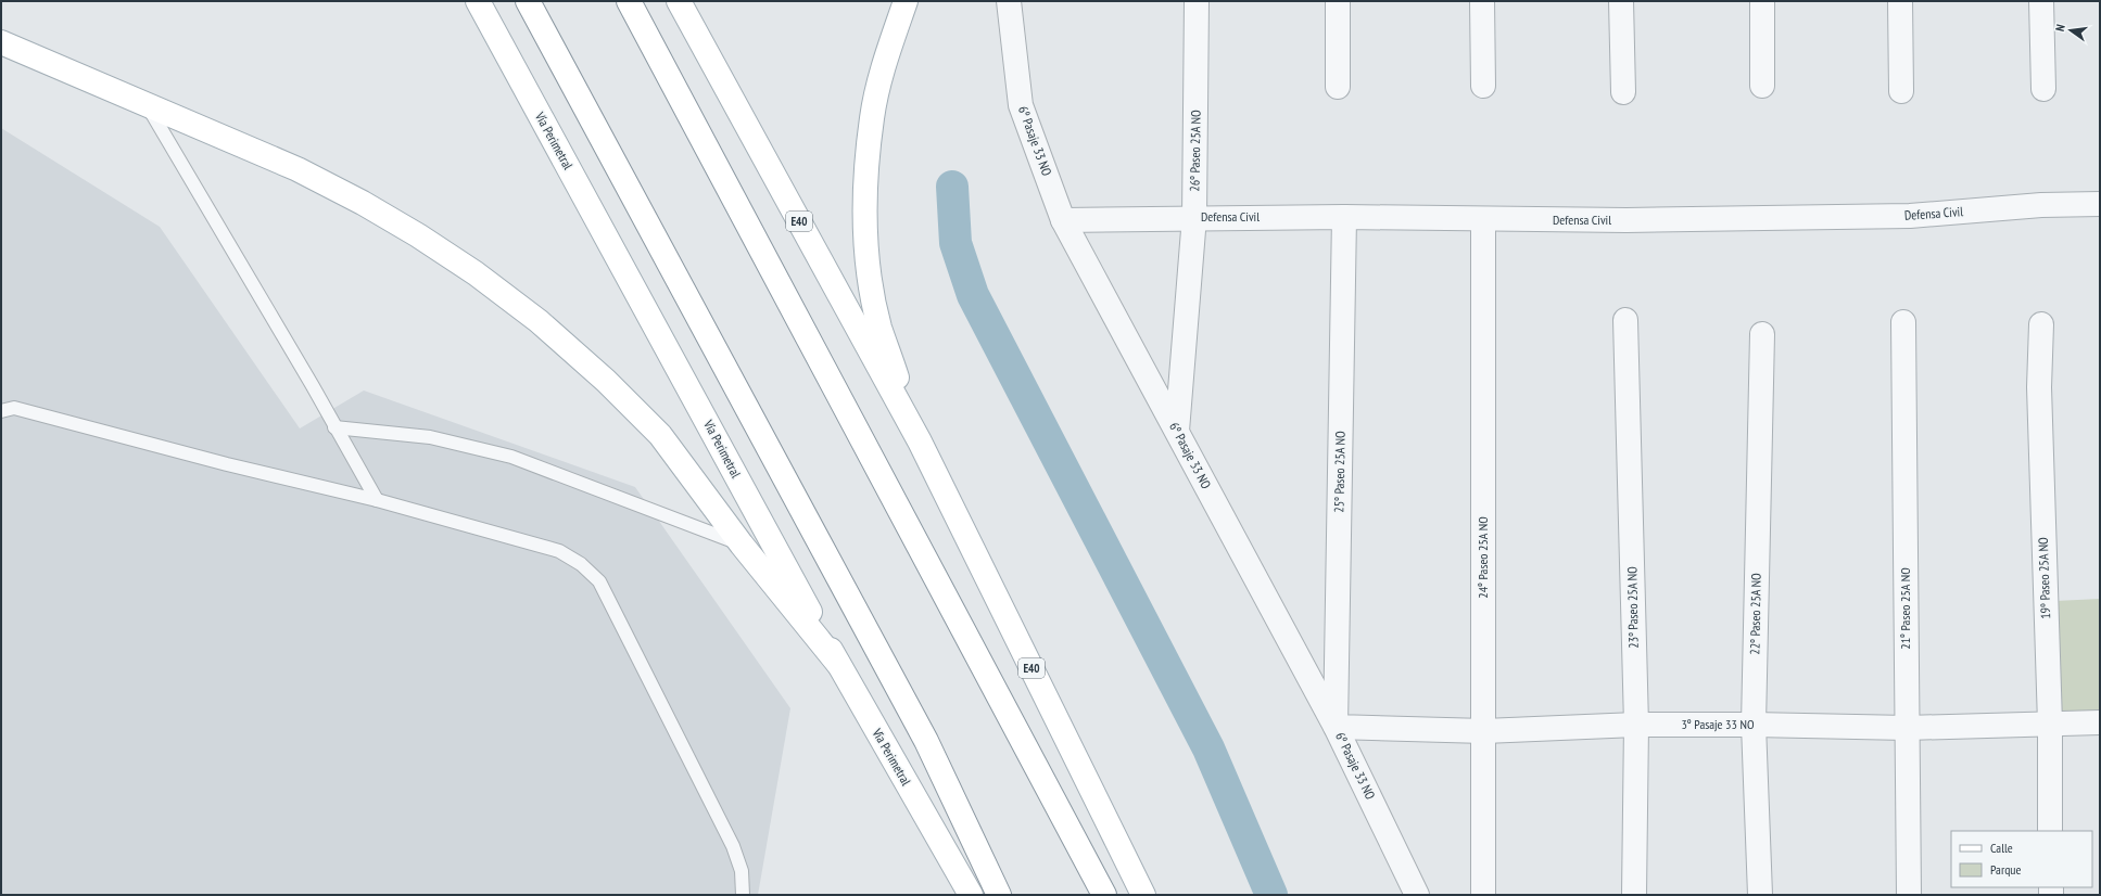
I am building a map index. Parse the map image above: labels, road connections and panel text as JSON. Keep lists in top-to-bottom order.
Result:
{
  "streets": {
    "main road": ["Vía Perimetral", "E40"],
    "street": [
      "6º Pasaje 33 NO",
      "26º Paseo 25A NO",
      "Defensa Civil",
      "25º Paseo 25A NO",
      "24º Paseo 25A NO",
      "19º Paseo 25A NO",
      "23º Paseo 25A NO",
      "21º Paseo 25A NO",
      "22º Paseo 25A NO",
      "3º Pasaje 33 NO"
    ]
  },
  "crossings": [
    ["6º Pasaje 33 NO", "26º Paseo 25A NO"],
    ["6º Pasaje 33 NO", "Defensa Civil"],
    ["6º Pasaje 33 NO", "25º Paseo 25A NO"],
    ["6º Pasaje 33 NO", "3º Pasaje 33 NO"],
    ["26º Paseo 25A NO", "Defensa Civil"],
    ["Defensa Civil", "25º Paseo 25A NO"],
    ["Defensa Civil", "24º Paseo 25A NO"],
    ["25º Paseo 25A NO", "3º Pasaje 33 NO"],
    ["24º Paseo 25A NO", "3º Pasaje 33 NO"],
    ["19º Paseo 25A NO", "3º Pasaje 33 NO"],
    ["23º Paseo 25A NO", "3º Pasaje 33 NO"],
    ["21º Paseo 25A NO", "3º Pasaje 33 NO"],
    ["22º Paseo 25A NO", "3º Pasaje 33 NO"]
  ],
  "legend": ["Calle", "Parque"],
  "north": "left"
}
